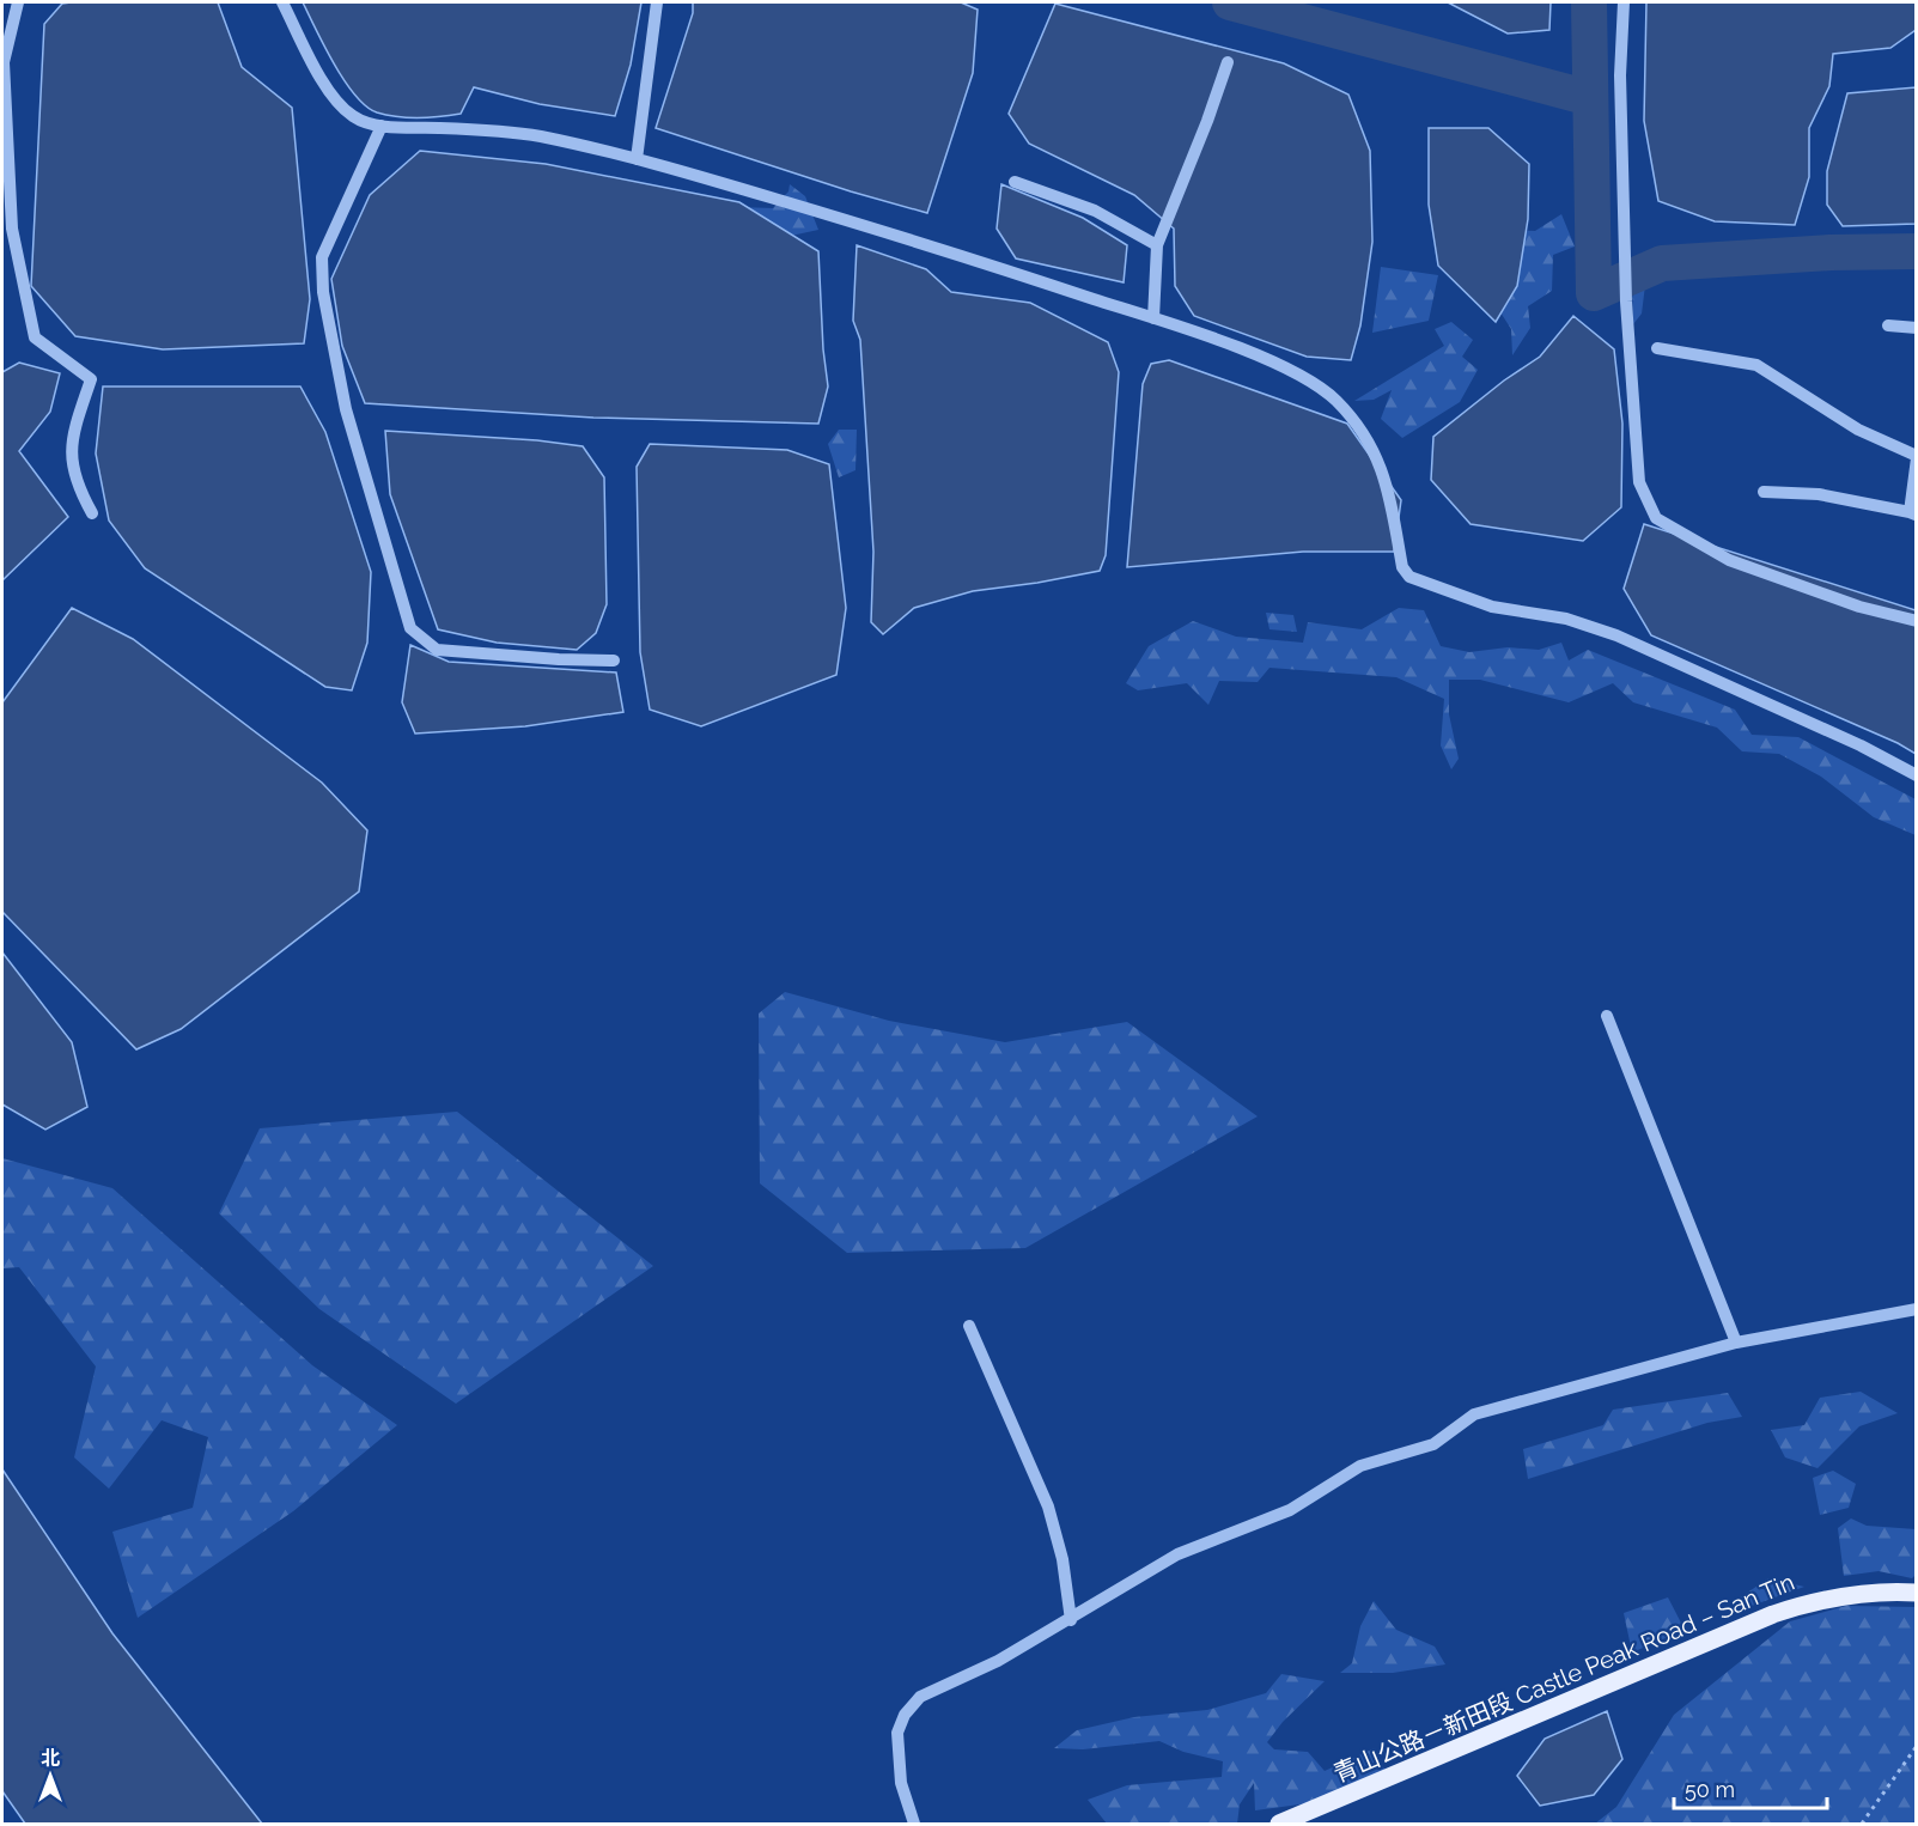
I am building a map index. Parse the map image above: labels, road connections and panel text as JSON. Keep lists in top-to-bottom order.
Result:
{
  "streets": {
    "main road": ["青山公路－新田段 Castle Peak Road – San Tin"]
  },
  "scale_bar": "50 m",
  "north": "top"
}
